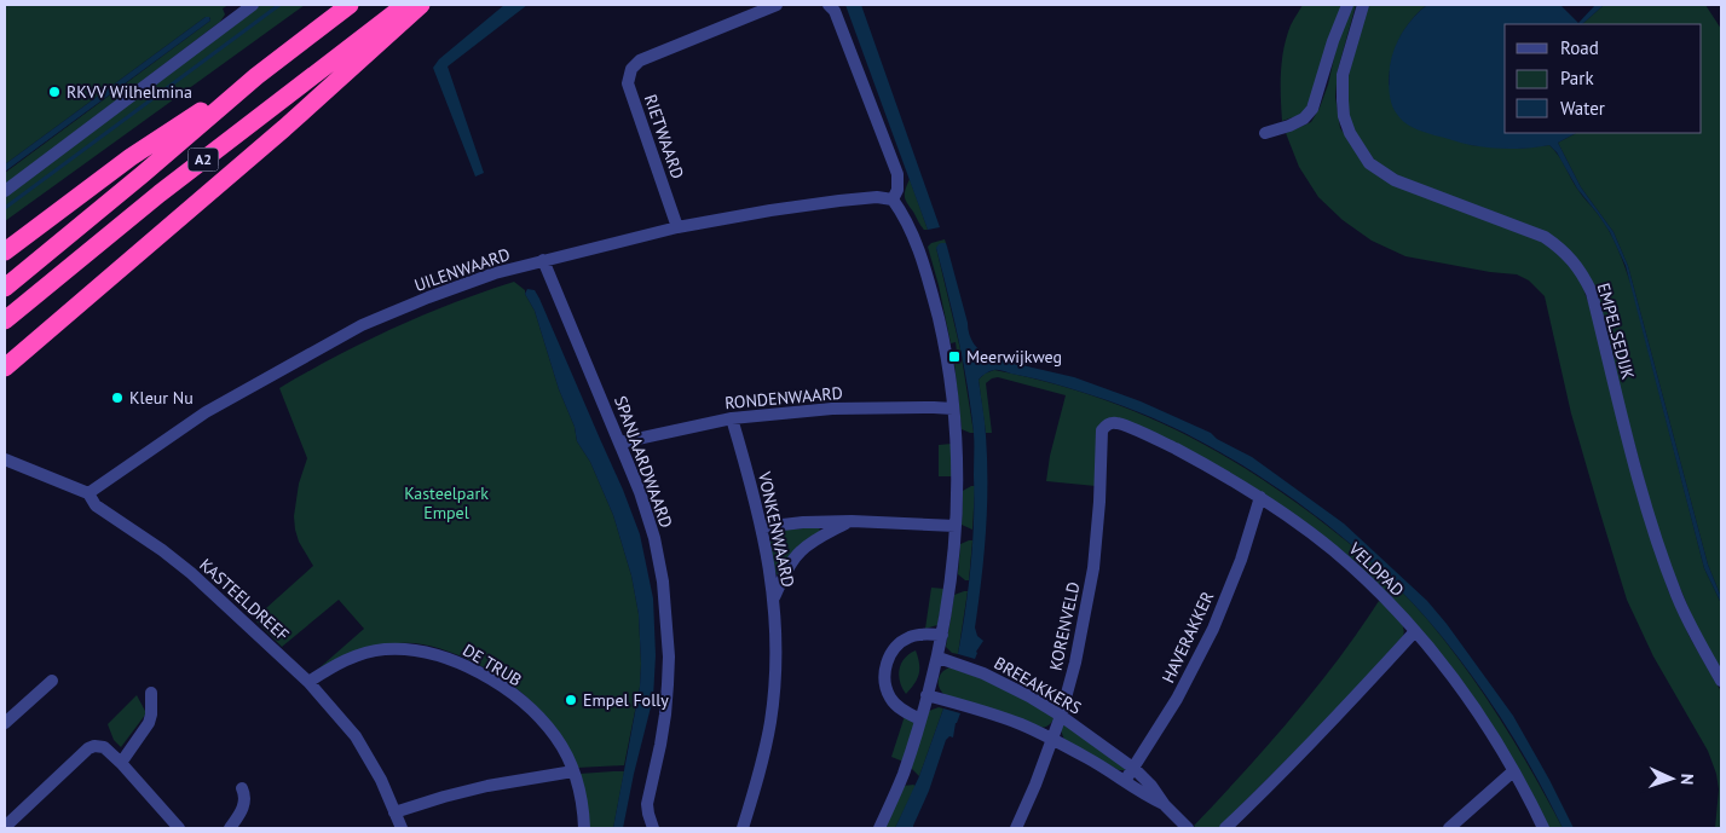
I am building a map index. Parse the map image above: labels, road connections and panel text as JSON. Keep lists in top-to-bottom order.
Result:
{
  "streets": {
    "highway": ["A2"],
    "street": [
      "RIETWAARD",
      "UILENWAARD",
      "EMPELSEDIJK",
      "RONDENWAARD",
      "SPANJAARDWAARD",
      "VONKENWAARD",
      "VELDPAD",
      "KASTEELDREEF",
      "KORENVELD",
      "HAVERAKKER",
      "DE TRUB",
      "BREEAKKERS"
    ]
  },
  "crossings": [
    ["RIETWAARD", "UILENWAARD"],
    ["UILENWAARD", "SPANJAARDWAARD"],
    ["UILENWAARD", "KASTEELDREEF"],
    ["RONDENWAARD", "SPANJAARDWAARD"],
    ["RONDENWAARD", "VONKENWAARD"],
    ["VELDPAD", "KORENVELD"],
    ["VELDPAD", "HAVERAKKER"],
    ["KASTEELDREEF", "DE TRUB"],
    ["KORENVELD", "BREEAKKERS"],
    ["HAVERAKKER", "BREEAKKERS"]
  ],
  "parks": ["Kasteelpark Empel"],
  "places": {
    "other": ["RKVV Wilhelmina", "Kleur Nu", "Empel Folly"],
    "transit": ["Meerwijkweg"]
  },
  "legend": ["Road", "Park", "Water"],
  "north": "right"
}
